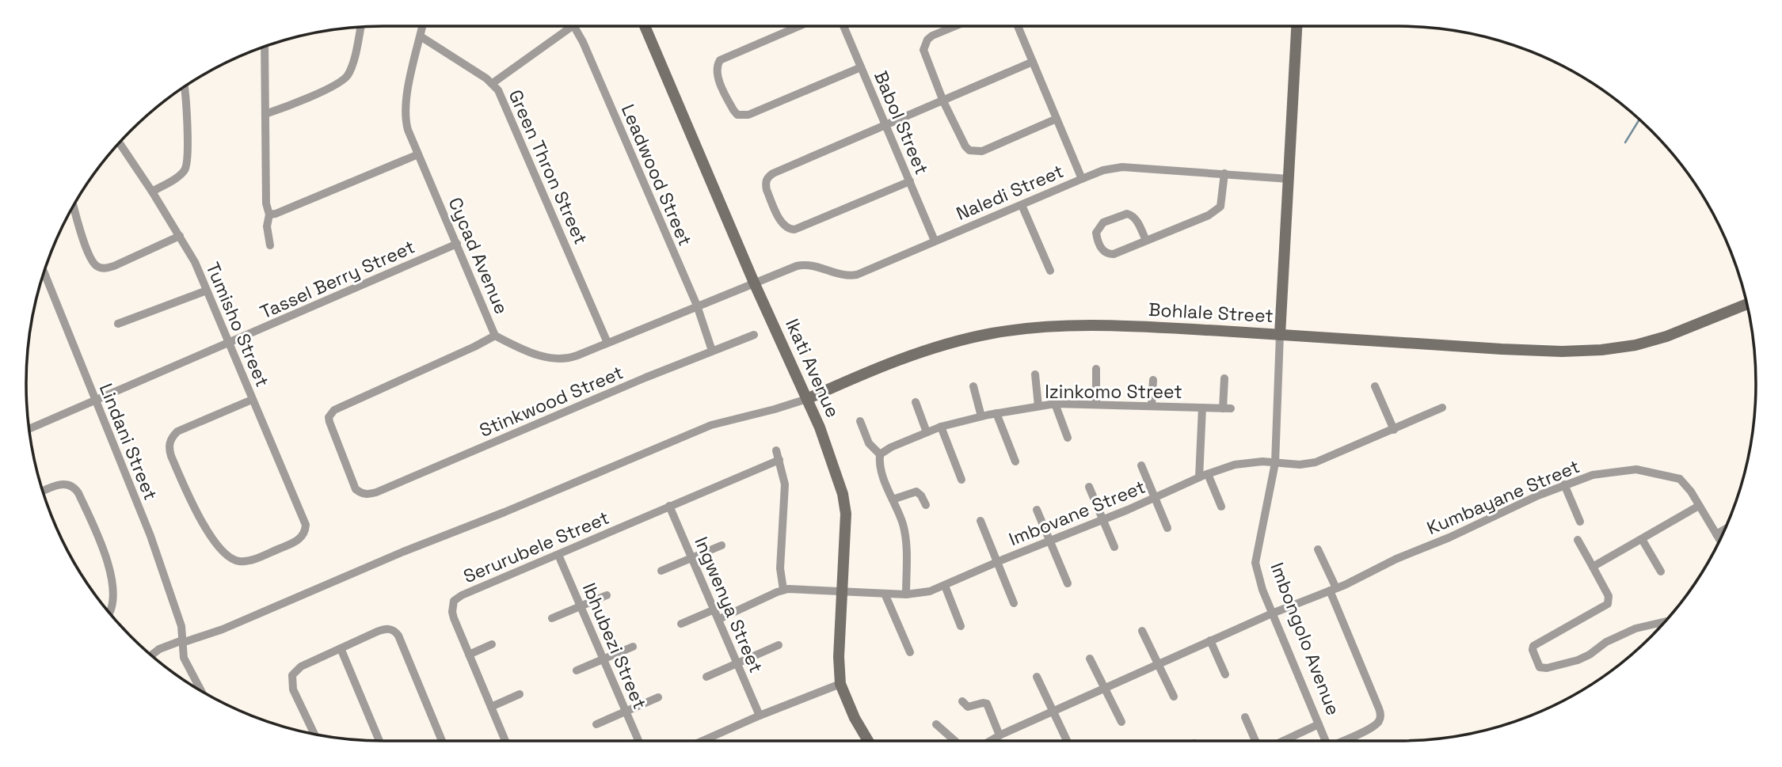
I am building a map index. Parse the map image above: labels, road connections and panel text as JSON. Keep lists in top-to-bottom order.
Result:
{
  "streets": {
    "street": [
      "Babol Street",
      "Green Thron Street",
      "Leadwood Street",
      "Naledi Street",
      "Cycad Avenue",
      "Tassel Berry Street",
      "Bohlale Street",
      "Tumisho Street",
      "Ikati Avenue",
      "Izinkomo Street",
      "Stinkwood Street",
      "Lindani Street",
      "Kumbayane Street",
      "Imbovane Street",
      "Serurubele Street",
      "Ingwenya Street",
      "Imbongolo Avenue",
      "Ibhubezi Street"
    ]
  },
  "crossings": [
    ["Babol Street", "Naledi Street"],
    ["Green Thron Street", "Cycad Avenue"],
    ["Leadwood Street", "Cycad Avenue"],
    ["Leadwood Street", "Stinkwood Street"],
    ["Naledi Street", "Cycad Avenue"],
    ["Naledi Street", "Ikati Avenue"],
    ["Naledi Street", "Imbongolo Avenue"],
    ["Cycad Avenue", "Tassel Berry Street"],
    ["Cycad Avenue", "Ikati Avenue"],
    ["Cycad Avenue", "Stinkwood Street"],
    ["Tassel Berry Street", "Tumisho Street"],
    ["Tassel Berry Street", "Lindani Street"],
    ["Bohlale Street", "Ikati Avenue"],
    ["Bohlale Street", "Imbongolo Avenue"],
    ["Ikati Avenue", "Imbovane Street"],
    ["Kumbayane Street", "Imbongolo Avenue"],
    ["Imbovane Street", "Ingwenya Street"],
    ["Imbovane Street", "Imbongolo Avenue"],
    ["Serurubele Street", "Ingwenya Street"],
    ["Serurubele Street", "Ibhubezi Street"]
  ]
}
